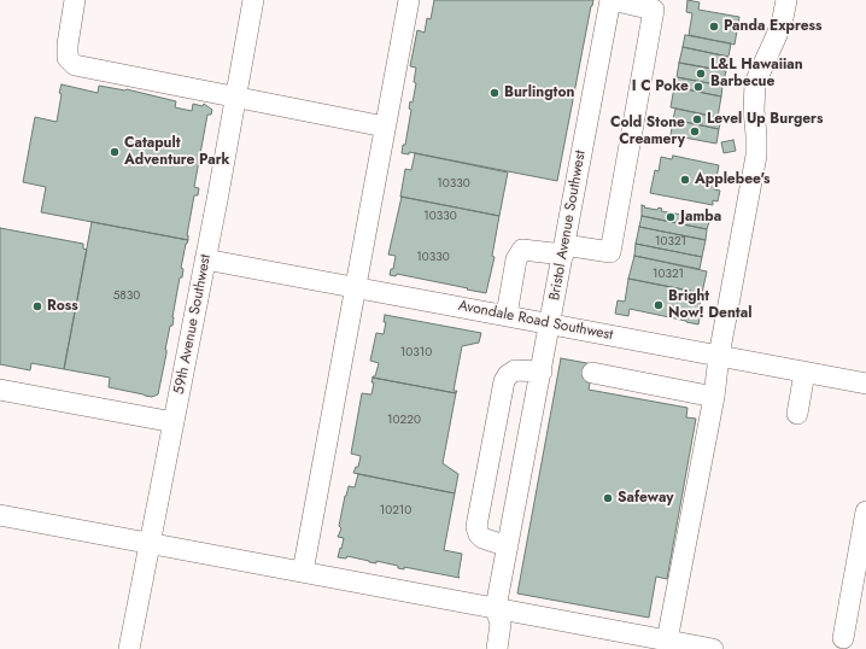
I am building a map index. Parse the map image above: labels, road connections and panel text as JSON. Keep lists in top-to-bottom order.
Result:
{
  "streets": {
    "street": ["Bristol Avenue Southwest", "Avondale Road Southwest", "59th Avenue Southwest"]
  },
  "crossings": [
    ["Bristol Avenue Southwest", "Avondale Road Southwest"],
    ["Avondale Road Southwest", "59th Avenue Southwest"]
  ],
  "places": [
    "Panda Express",
    "L&L Hawaiian Barbecue",
    "I C Poke",
    "Burlington",
    "Level Up Burgers",
    "Cold Stone Creamery",
    "Catapult Adventure Park",
    "Applebee's",
    "Jamba",
    "Bright Now! Dental",
    "Ross",
    "Safeway"
  ],
  "house_numbers": [
    "10330",
    "10330",
    "10321",
    "10330",
    "10321",
    "5830",
    "10310",
    "10220",
    "10210"
  ]
}
